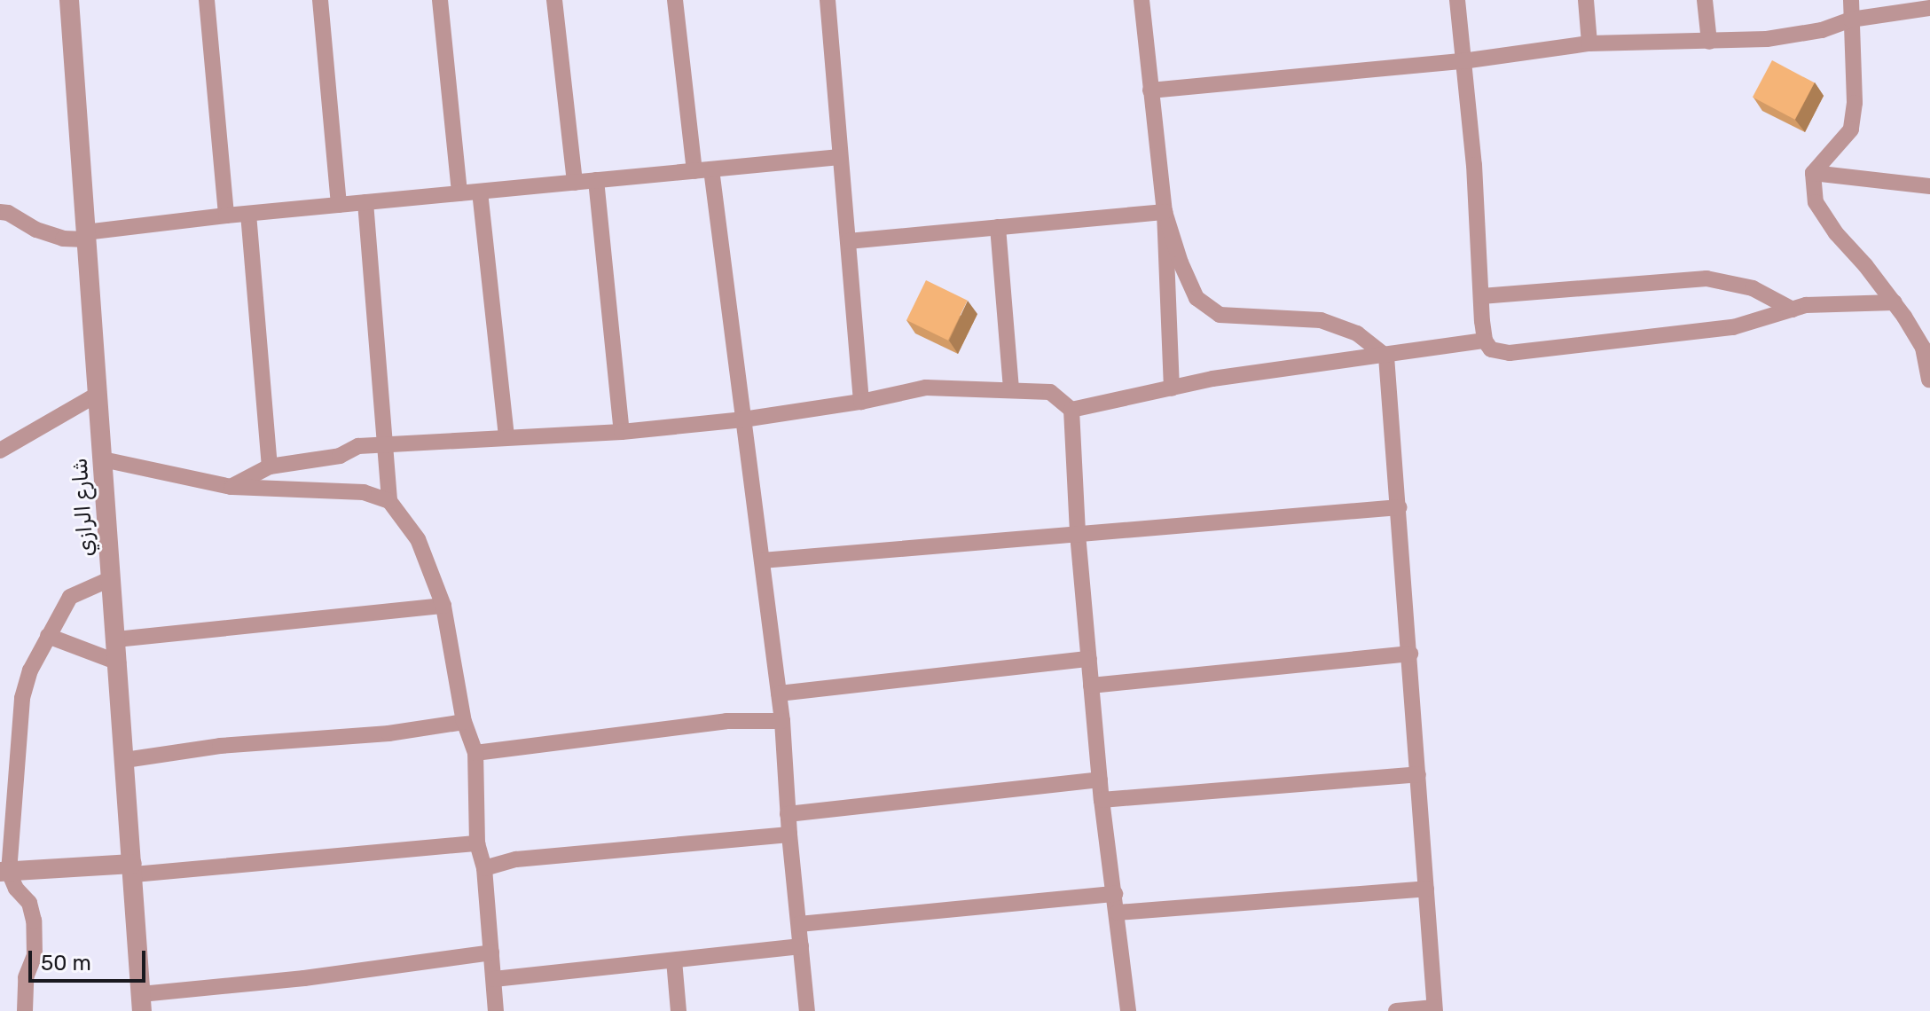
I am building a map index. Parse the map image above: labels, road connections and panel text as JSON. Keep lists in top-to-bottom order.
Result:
{
  "streets": {
    "street": ["شارع الرازي"]
  },
  "scale_bar": "50 m"
}
